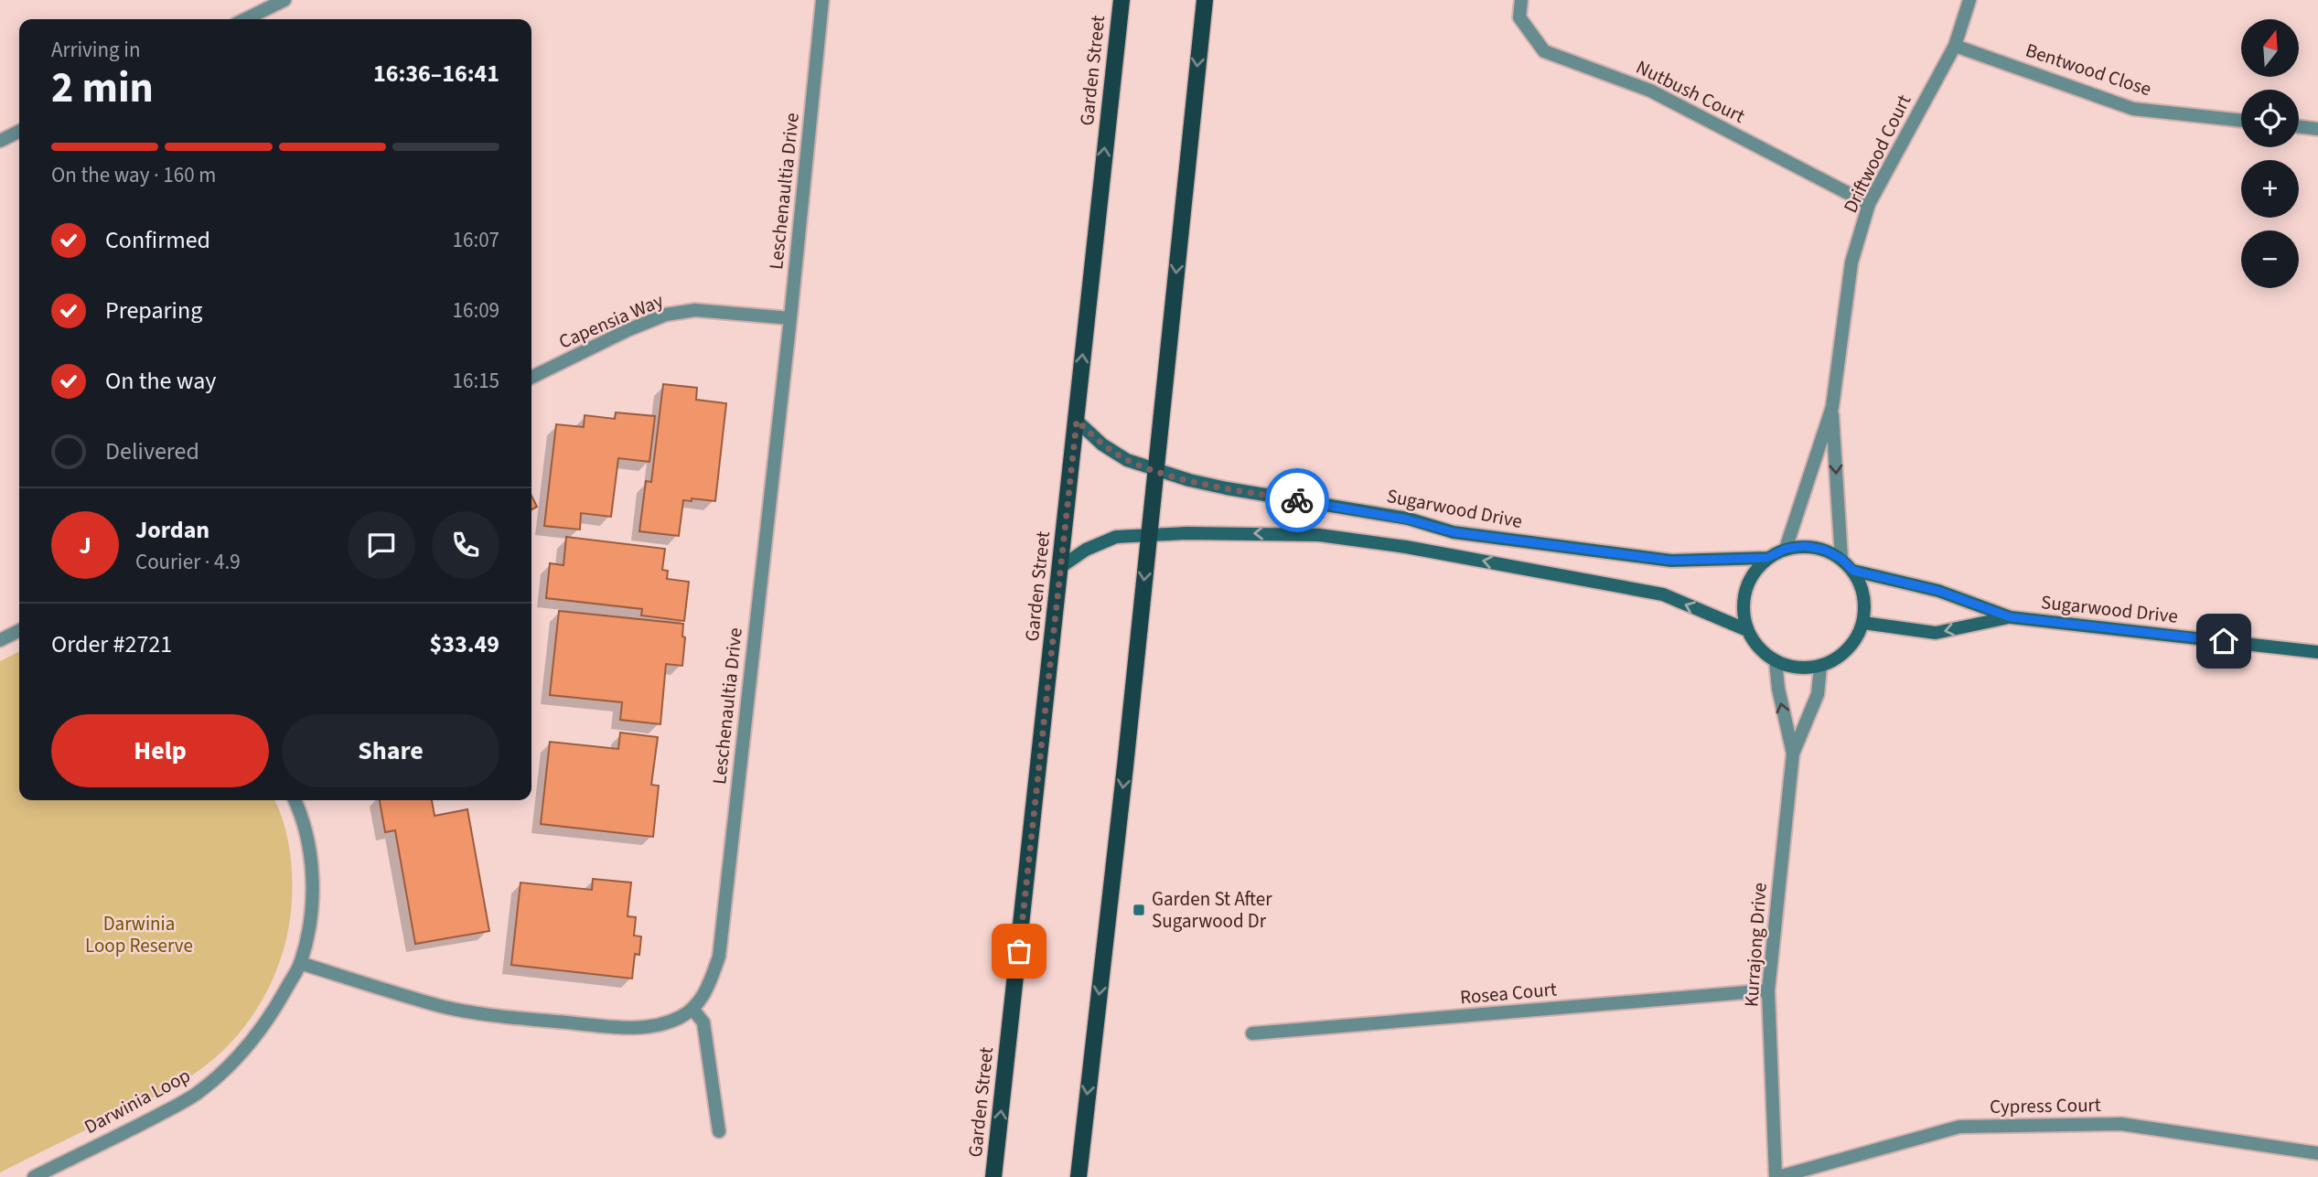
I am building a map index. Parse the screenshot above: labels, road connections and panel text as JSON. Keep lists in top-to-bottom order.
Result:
{
  "streets": {
    "main road": ["Garden Street"],
    "street": [
      "Bentwood Close",
      "Nutbush Court",
      "Driftwood Court",
      "Leschenaultia Drive",
      "Capensia Way",
      "Sugarwood Drive",
      "Kurrajong Drive",
      "Rosea Court",
      "Darwinia Loop",
      "Cypress Court"
    ]
  },
  "crossings": [
    ["Bentwood Close", "Driftwood Court"],
    ["Garden Street", "Sugarwood Drive"],
    ["Nutbush Court", "Driftwood Court"],
    ["Driftwood Court", "Sugarwood Drive"],
    ["Driftwood Court", "Kurrajong Drive"],
    ["Leschenaultia Drive", "Capensia Way"],
    ["Sugarwood Drive", "Kurrajong Drive"],
    ["Kurrajong Drive", "Rosea Court"],
    ["Kurrajong Drive", "Cypress Court"]
  ],
  "parks": ["Darwinia Loop Reserve"],
  "places": {
    "transit": ["Garden St After Sugarwood Dr"]
  },
  "north": "top",
  "page": {
    "map_buttons": ["+", "−"],
    "heading": ["2 min", "Arriving in", "16:36–16:41"],
    "panel": [
      "Jordan",
      "Courier · 4.9",
      "Order #2721",
      "$33.49"
    ],
    "bar": "On the way · 160 m",
    "list": [
      ["Confirmed", "16:07"],
      ["Preparing", "16:09"],
      ["On the way", "16:15"],
      "Delivered"
    ],
    "round": "J",
    "buttons": ["Help", "Share"]
  }
}
